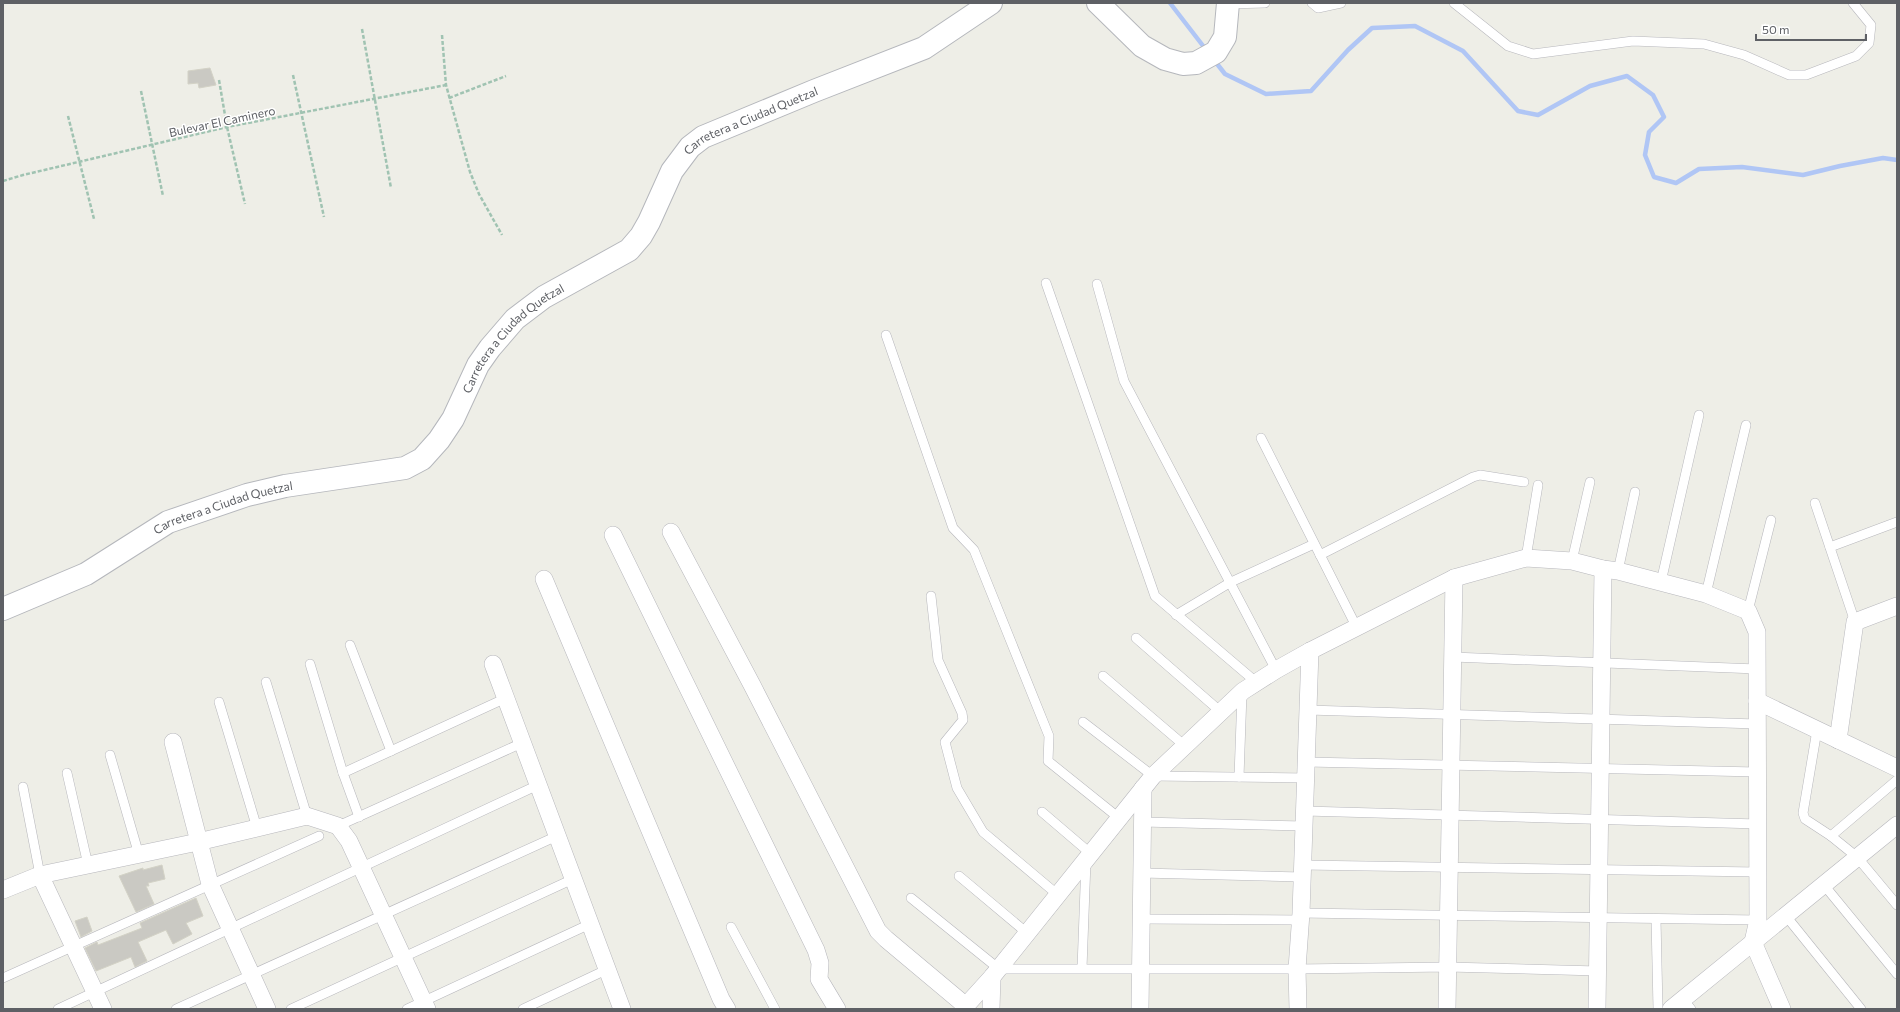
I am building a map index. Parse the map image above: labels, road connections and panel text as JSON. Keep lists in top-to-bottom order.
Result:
{
  "streets": {
    "main road": ["Carretera a Ciudad Quetzal"],
    "path": ["Bulevar El Caminero"]
  },
  "scale_bar": "50 m"
}
